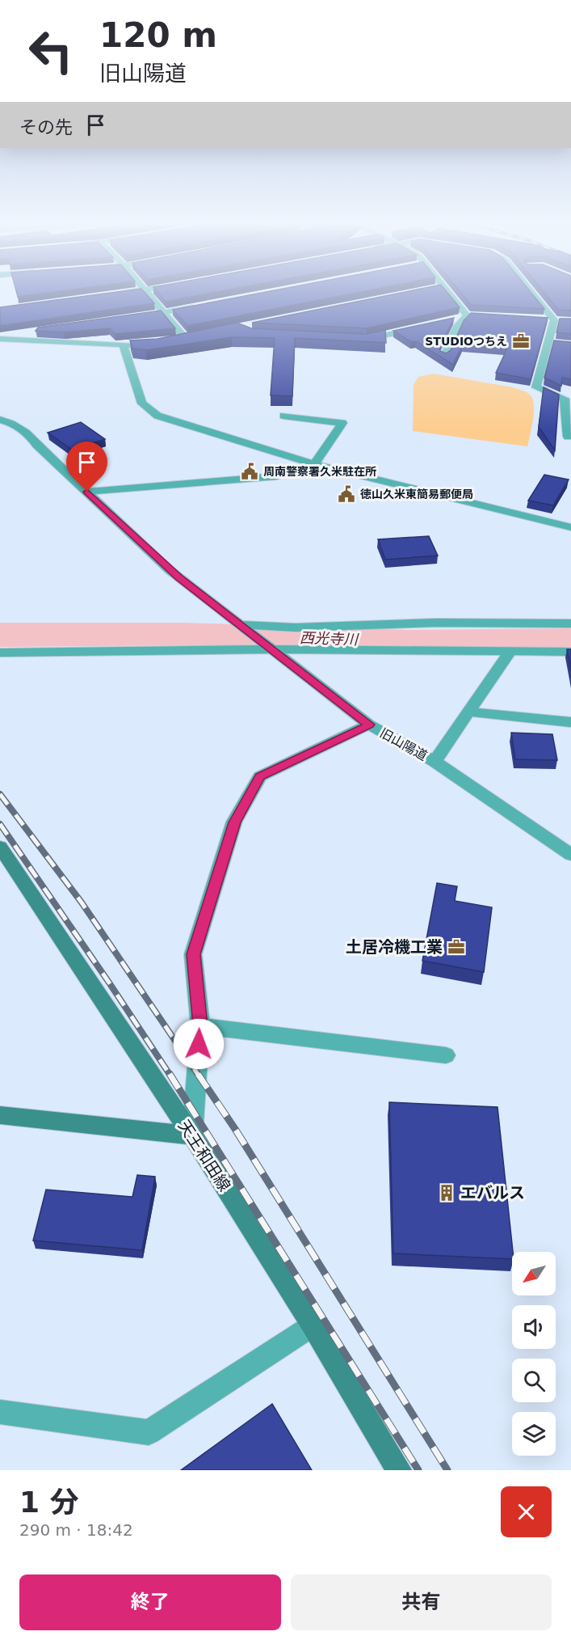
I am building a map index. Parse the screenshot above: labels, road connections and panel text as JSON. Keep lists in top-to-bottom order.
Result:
{
  "streets": {
    "street": ["旧山陽道", "天王和田線"]
  },
  "water": ["西光寺川"],
  "places": {
    "office": ["STUDIOつちえ", "土居冷機工業"],
    "public building": ["周南警察署久米駐在所", "徳山久米東簡易郵便局"],
    "building": ["エバルス"]
  },
  "north": "bottom left",
  "page": {
    "turn": ["120 m", "旧山陽道"],
    "then": "その先",
    "heading": ["1 分", "290 m · 18:42"],
    "buttons": ["終了", "共有"]
  }
}
